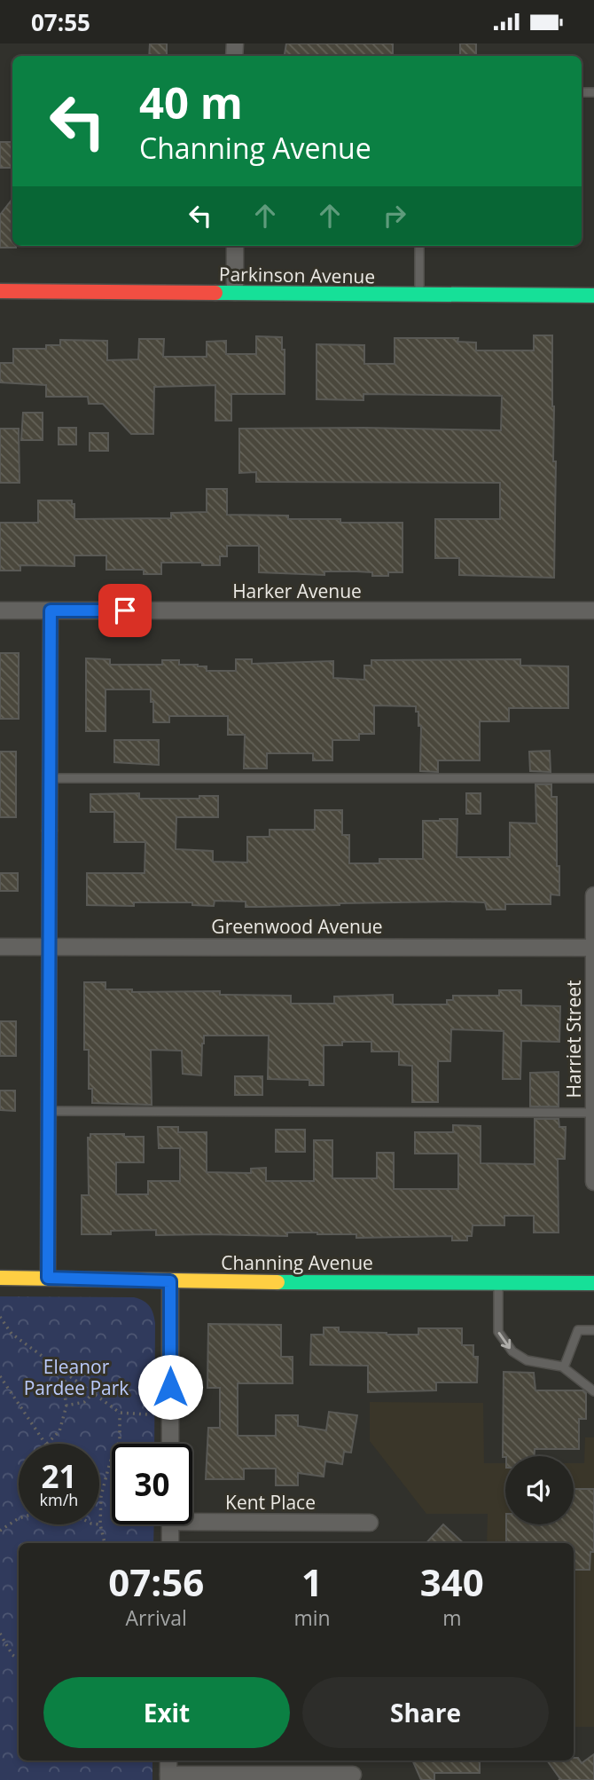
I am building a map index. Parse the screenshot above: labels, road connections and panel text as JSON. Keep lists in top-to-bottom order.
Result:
{
  "streets": {
    "street": [
      "Parkinson Avenue",
      "Harker Avenue",
      "Greenwood Avenue",
      "Harriet Street",
      "Channing Avenue",
      "Kent Place"
    ]
  },
  "crossings": [
    ["Greenwood Avenue", "Harriet Street"]
  ],
  "parks": ["Eleanor Pardee Park"],
  "page": {
    "status": "07:55",
    "turn": ["40 m", "Channing Avenue"],
    "speed": "21 km/h",
    "limit": "30",
    "eta": [
      "07:56",
      "Arrival",
      "1",
      "min",
      "340",
      "m"
    ],
    "buttons": ["Exit", "Share"]
  }
}
